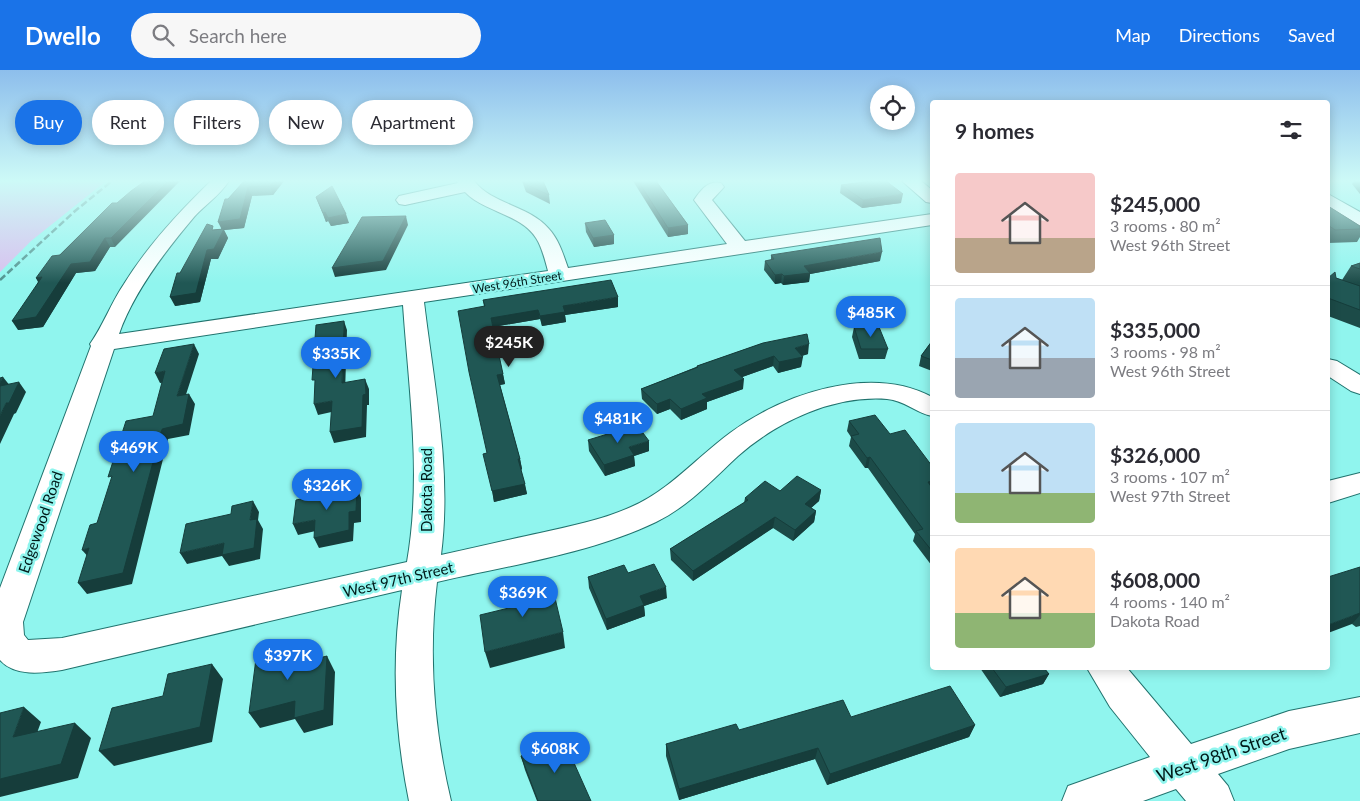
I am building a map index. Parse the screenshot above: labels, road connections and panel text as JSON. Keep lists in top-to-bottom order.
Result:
{
  "streets": {
    "street": [
      "West 96th Street",
      "Dakota Road",
      "Edgewood Road",
      "West 97th Street",
      "West 98th Street"
    ]
  },
  "crossings": [
    ["West 96th Street", "Dakota Road"],
    ["West 96th Street", "Edgewood Road"],
    ["Dakota Road", "West 97th Street"],
    ["Edgewood Road", "West 97th Street"]
  ],
  "page": {
    "header": "Dwello",
    "search": "Search here",
    "nav": ["Map", "Directions", "Saved"],
    "chip": [
      "Buy",
      "Rent",
      "Filters",
      "New",
      "Apartment"
    ],
    "heading": "9 homes",
    "list": [
      {
        "name": "$245,000",
        "note": "3 rooms · 80 m² · West 96th Street"
      },
      {
        "name": "$335,000",
        "note": "3 rooms · 98 m² · West 96th Street"
      },
      {
        "name": "$326,000",
        "note": "3 rooms · 107 m² · West 97th Street"
      },
      {
        "name": "$608,000",
        "note": "4 rooms · 140 m² · Dakota Road"
      }
    ],
    "price": [
      "$485K",
      "$245K",
      "$335K",
      "$481K",
      "$469K",
      "$326K",
      "$369K",
      "$397K",
      "$608K"
    ]
  }
}
